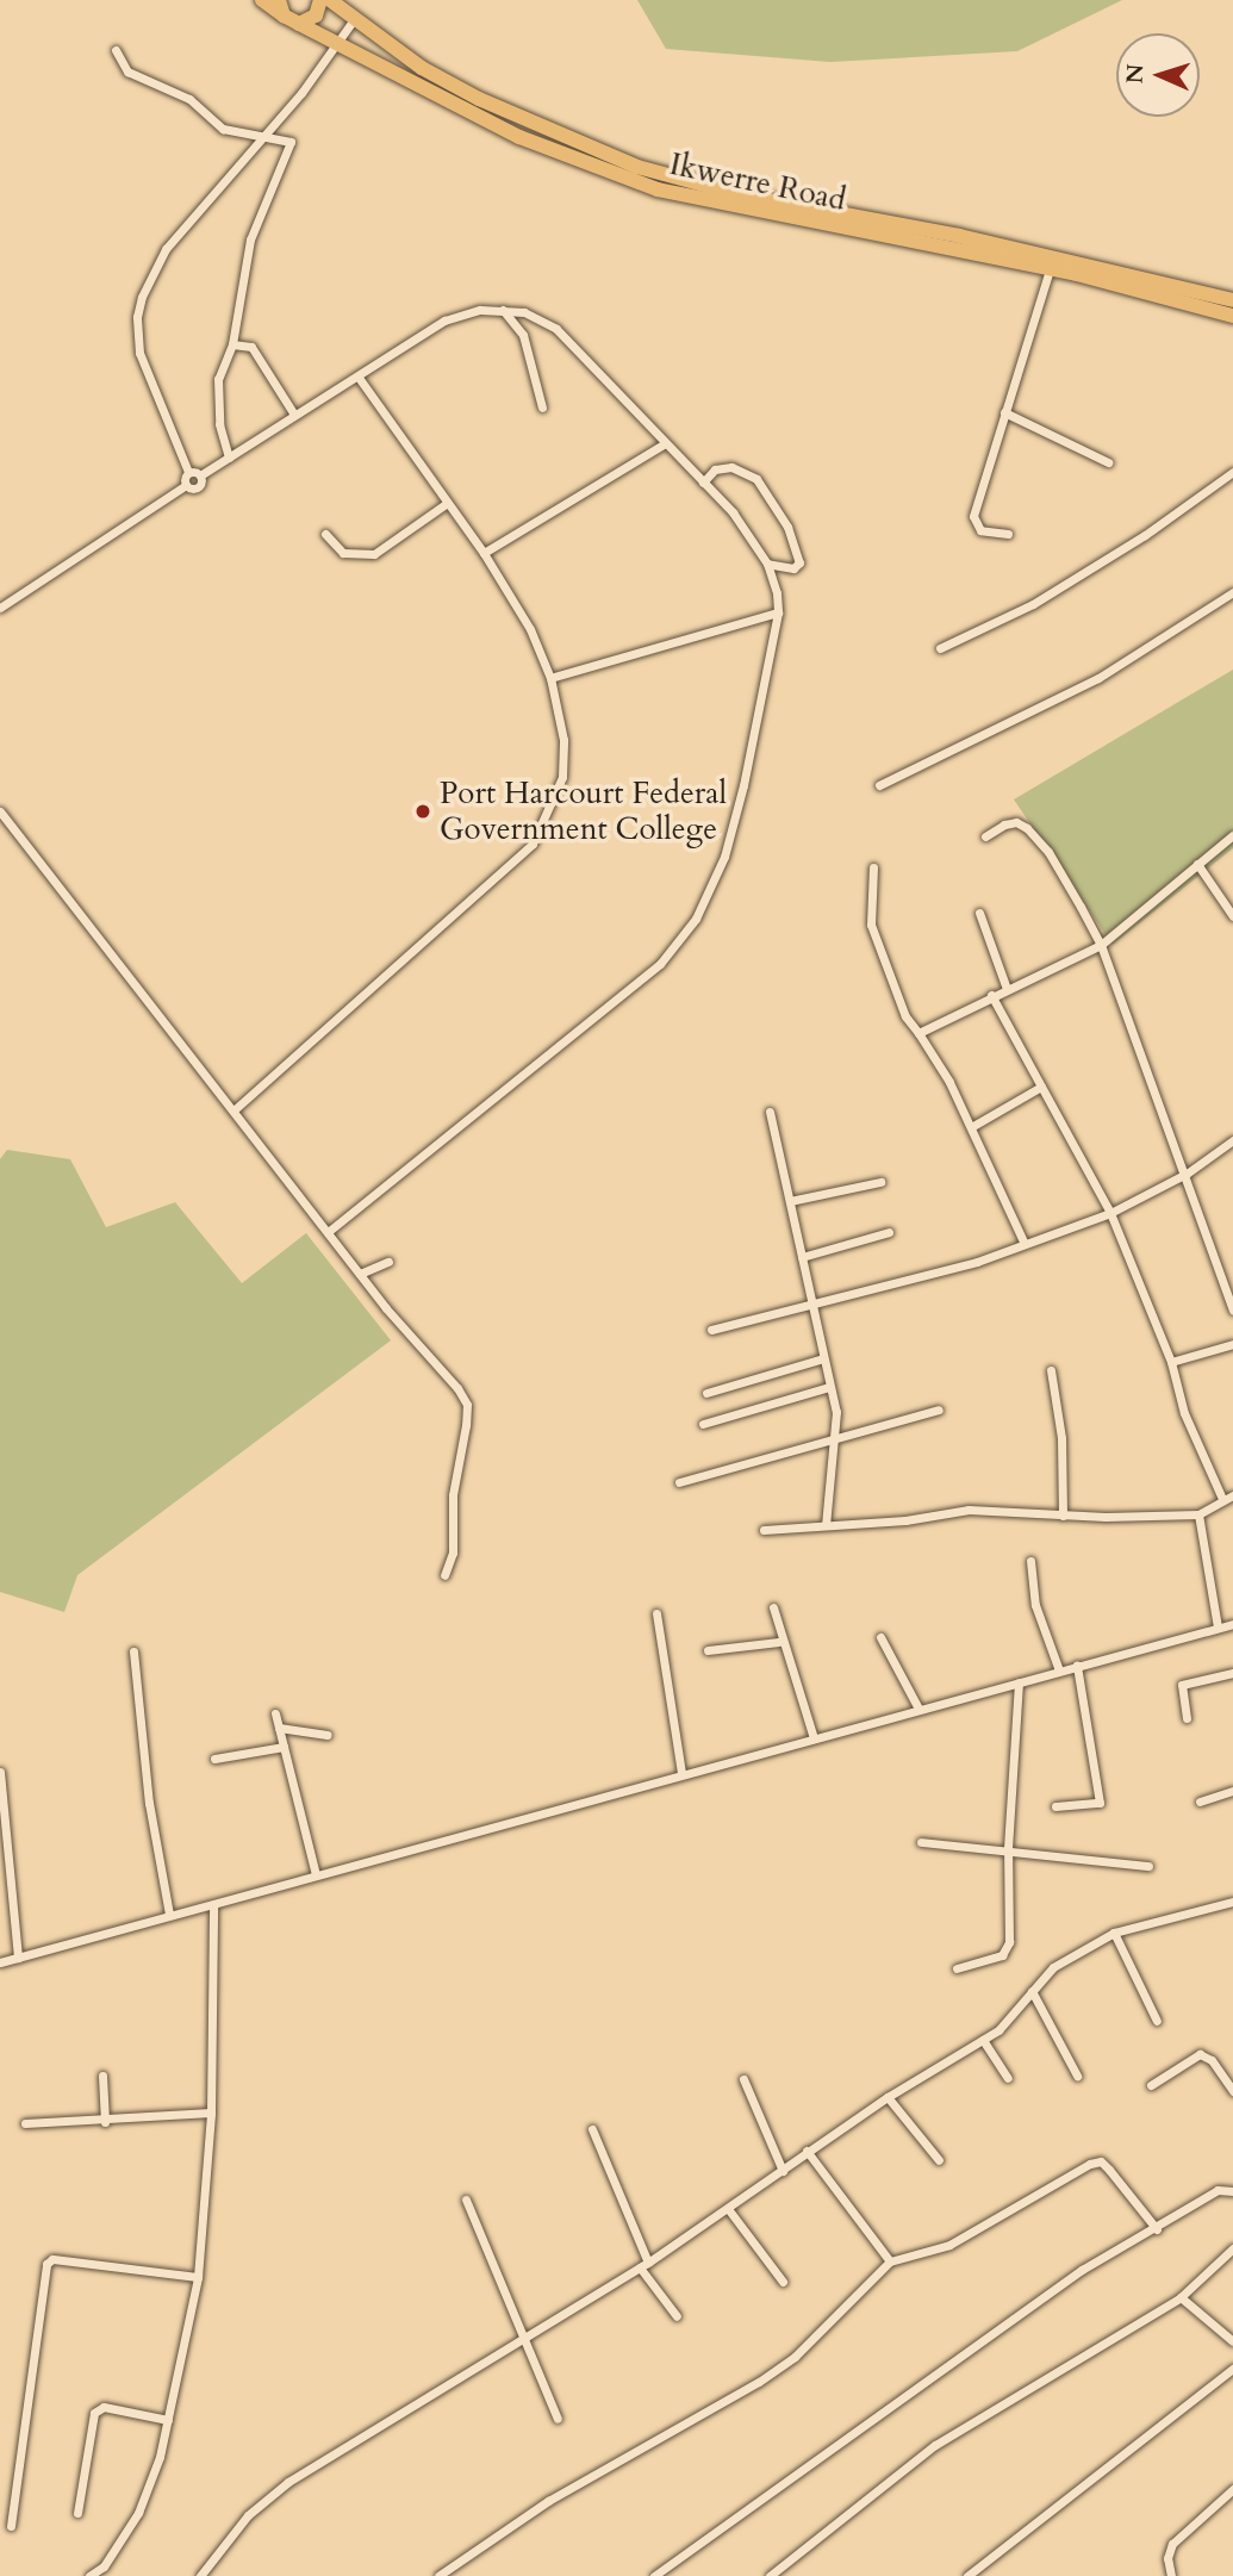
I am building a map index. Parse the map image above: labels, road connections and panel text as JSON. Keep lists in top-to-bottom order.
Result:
{
  "streets": {
    "main road": ["Ikwerre Road"]
  },
  "places": ["Port Harcourt Federal Government College"],
  "north": "left"
}
